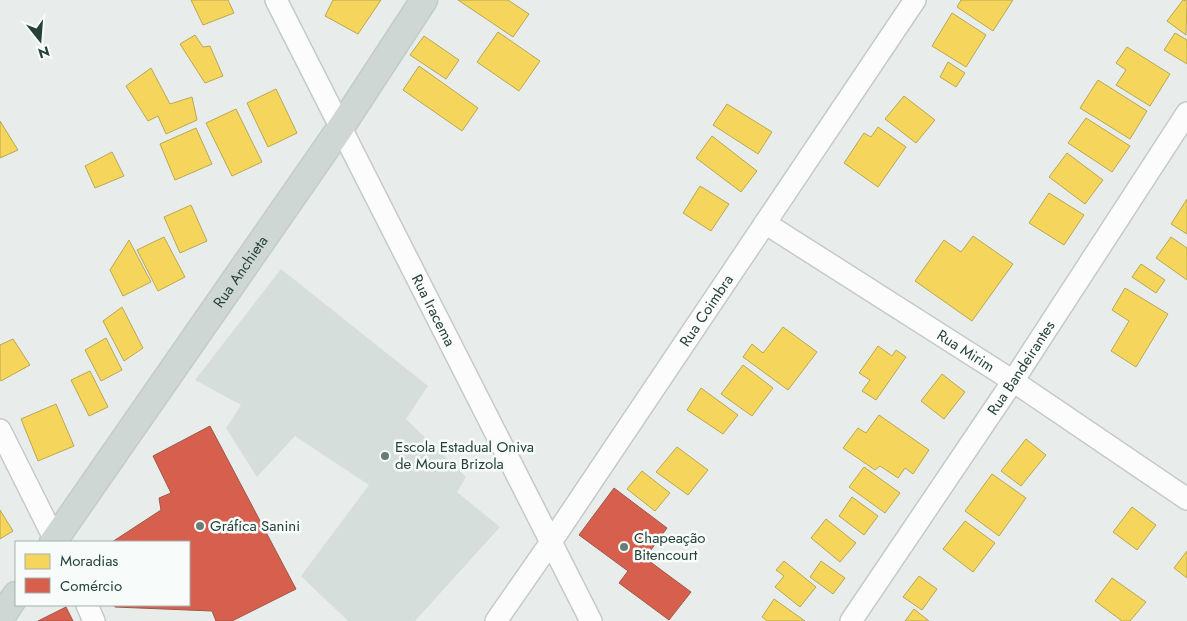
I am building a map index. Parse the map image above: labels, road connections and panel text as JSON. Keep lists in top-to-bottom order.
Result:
{
  "streets": {
    "main road": ["Rua Anchieta"],
    "street": [
      "Rua Iracema",
      "Rua Coimbra",
      "Rua Mirim",
      "Rua Bandeirantes"
    ]
  },
  "crossings": [
    ["Rua Anchieta", "Rua Iracema"],
    ["Rua Iracema", "Rua Coimbra"],
    ["Rua Coimbra", "Rua Mirim"],
    ["Rua Mirim", "Rua Bandeirantes"]
  ],
  "places": ["Escola Estadual Oniva de Moura Brizola", "Gráfica Sanini", "Chapeação Bitencourt"],
  "legend": ["Moradias", "Comércio"],
  "north": "bottom"
}
